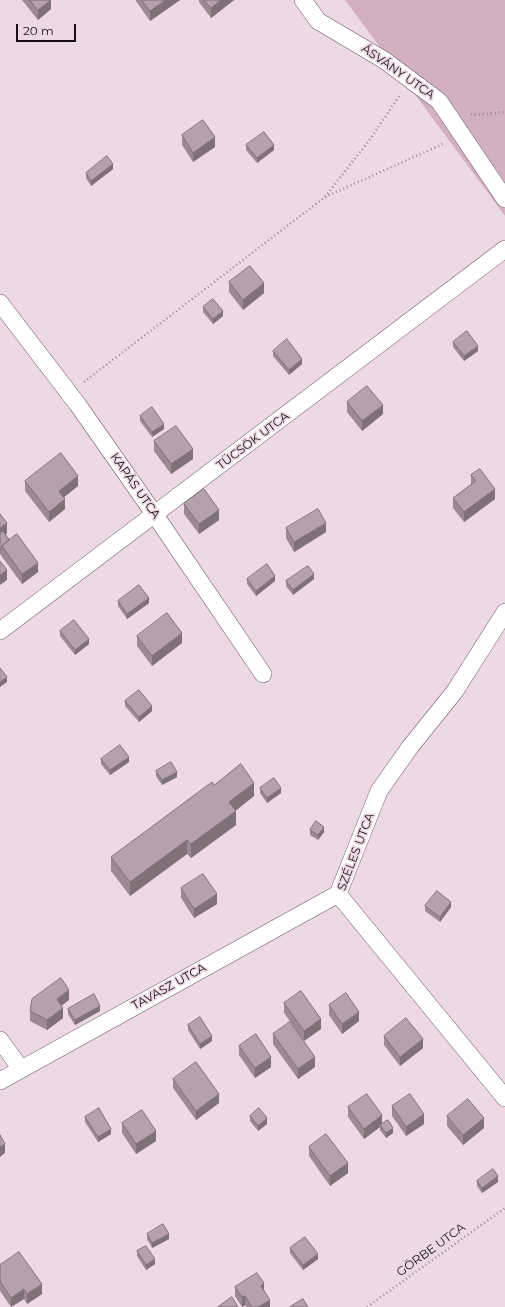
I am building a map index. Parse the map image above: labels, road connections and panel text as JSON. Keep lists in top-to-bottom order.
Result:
{
  "streets": {
    "street": [
      "ÁSVÁNY UTCA",
      "TÜCSÖK UTCA",
      "KAPÁS UTCA",
      "SZÉLES UTCA",
      "TAVASZ UTCA"
    ],
    "path": ["GÖRBE UTCA"]
  },
  "crossings": [
    ["TÜCSÖK UTCA", "KAPÁS UTCA"],
    ["SZÉLES UTCA", "TAVASZ UTCA"]
  ],
  "scale_bar": "20 m"
}
